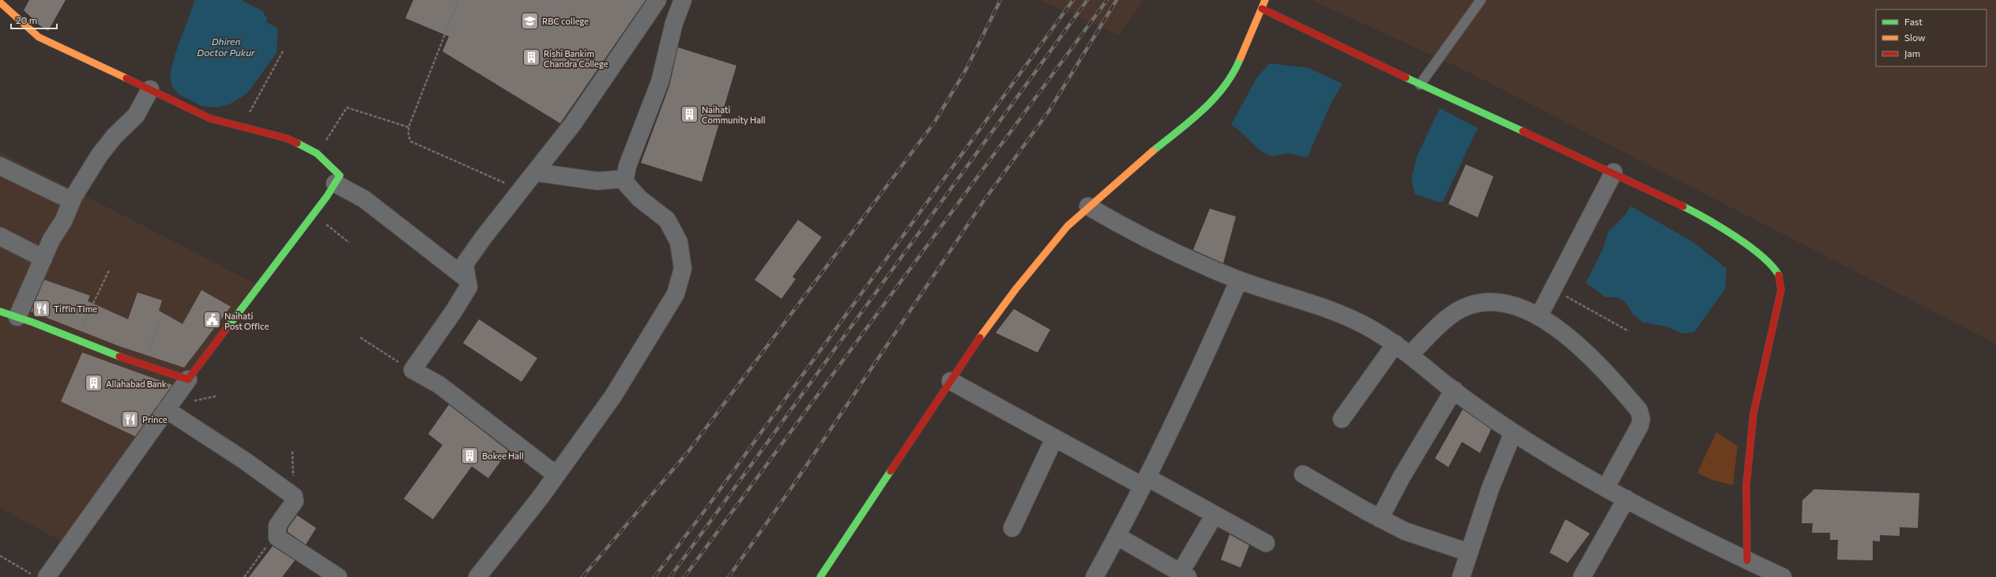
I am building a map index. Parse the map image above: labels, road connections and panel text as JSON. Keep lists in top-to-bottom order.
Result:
{
  "water": ["Dhiren Doctor Pukur"],
  "places": {
    "school or university": ["RBC college"],
    "building": [
      "Rishi Bankim Chandra College",
      "Naihati Community Hall",
      "Allahabad Bank",
      "Bokee Hall"
    ],
    "restaurant": ["Tiffin TIme", "Prince"],
    "public building": ["Naihati Post Office"]
  },
  "legend": ["Fast", "Slow", "Jam"],
  "scale_bar": "20 m"
}
